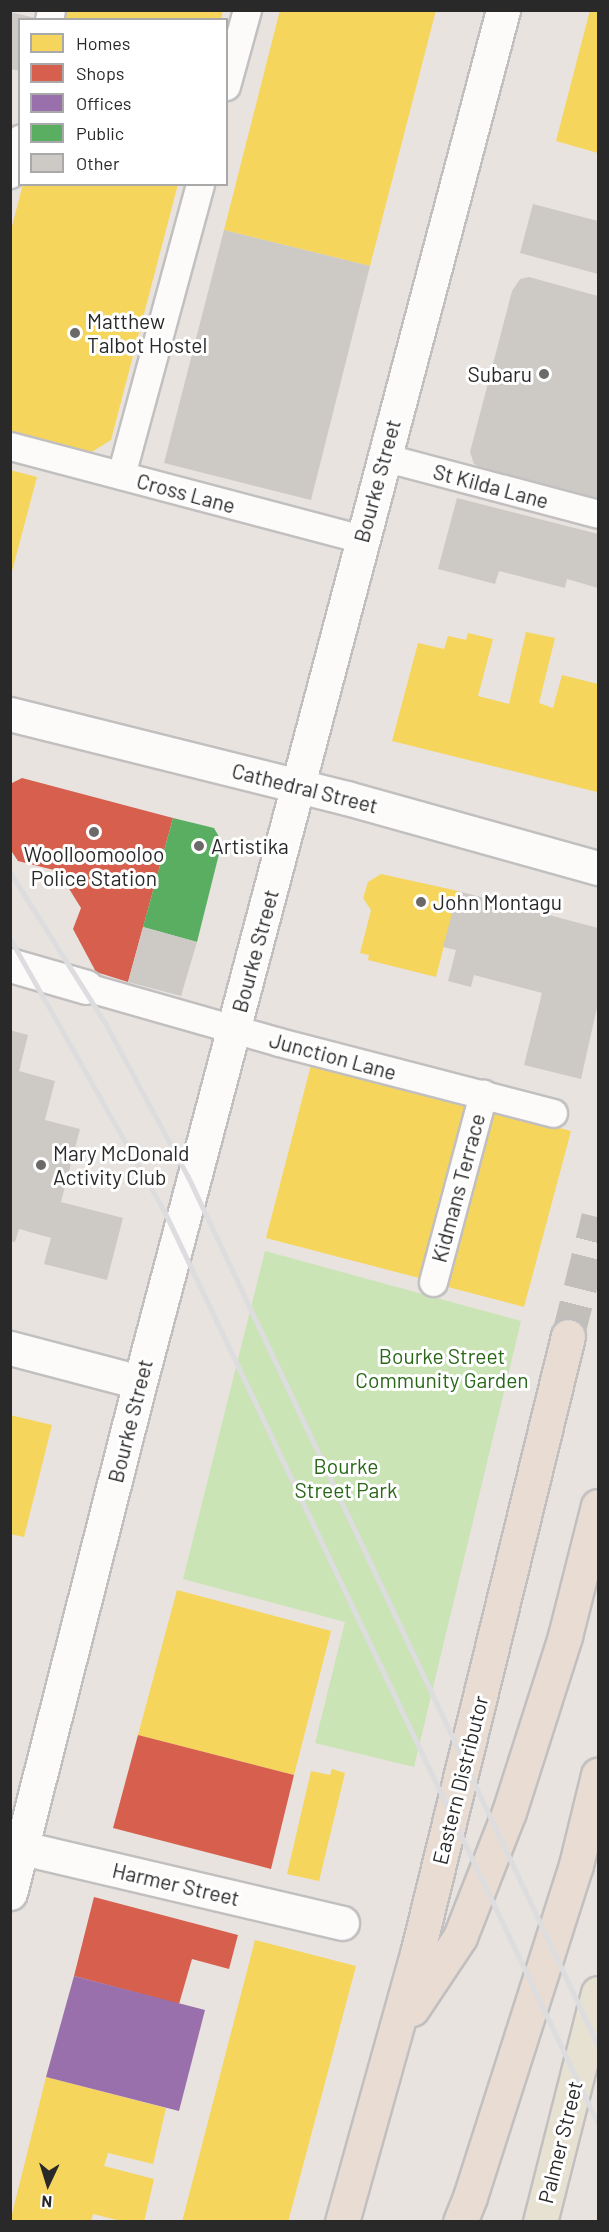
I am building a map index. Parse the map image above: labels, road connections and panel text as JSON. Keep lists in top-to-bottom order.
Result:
{
  "streets": {
    "highway": ["Eastern Distributor"],
    "main road": ["Palmer Street"],
    "street": [
      "Bourke Street",
      "Cathedral Street",
      "Junction Lane",
      "Harmer Street"
    ],
    "lane": ["St Kilda Lane", "Cross Lane", "Kidmans Terrace"]
  },
  "crossings": [
    ["Bourke Street", "St Kilda Lane"],
    ["Bourke Street", "Cross Lane"],
    ["Bourke Street", "Cathedral Street"],
    ["Bourke Street", "Junction Lane"],
    ["Bourke Street", "Harmer Street"],
    ["Junction Lane", "Kidmans Terrace"]
  ],
  "parks": ["Bourke Street Community Garden", "Bourke Street Park"],
  "places": [
    "Matthew Talbot Hostel",
    "Subaru",
    "Woolloomooloo Police Station",
    "Artistika",
    "John Montagu",
    "Mary McDonald Activity Club"
  ],
  "legend": [
    "Homes",
    "Shops",
    "Offices",
    "Public",
    "Other"
  ],
  "north": "bottom"
}
